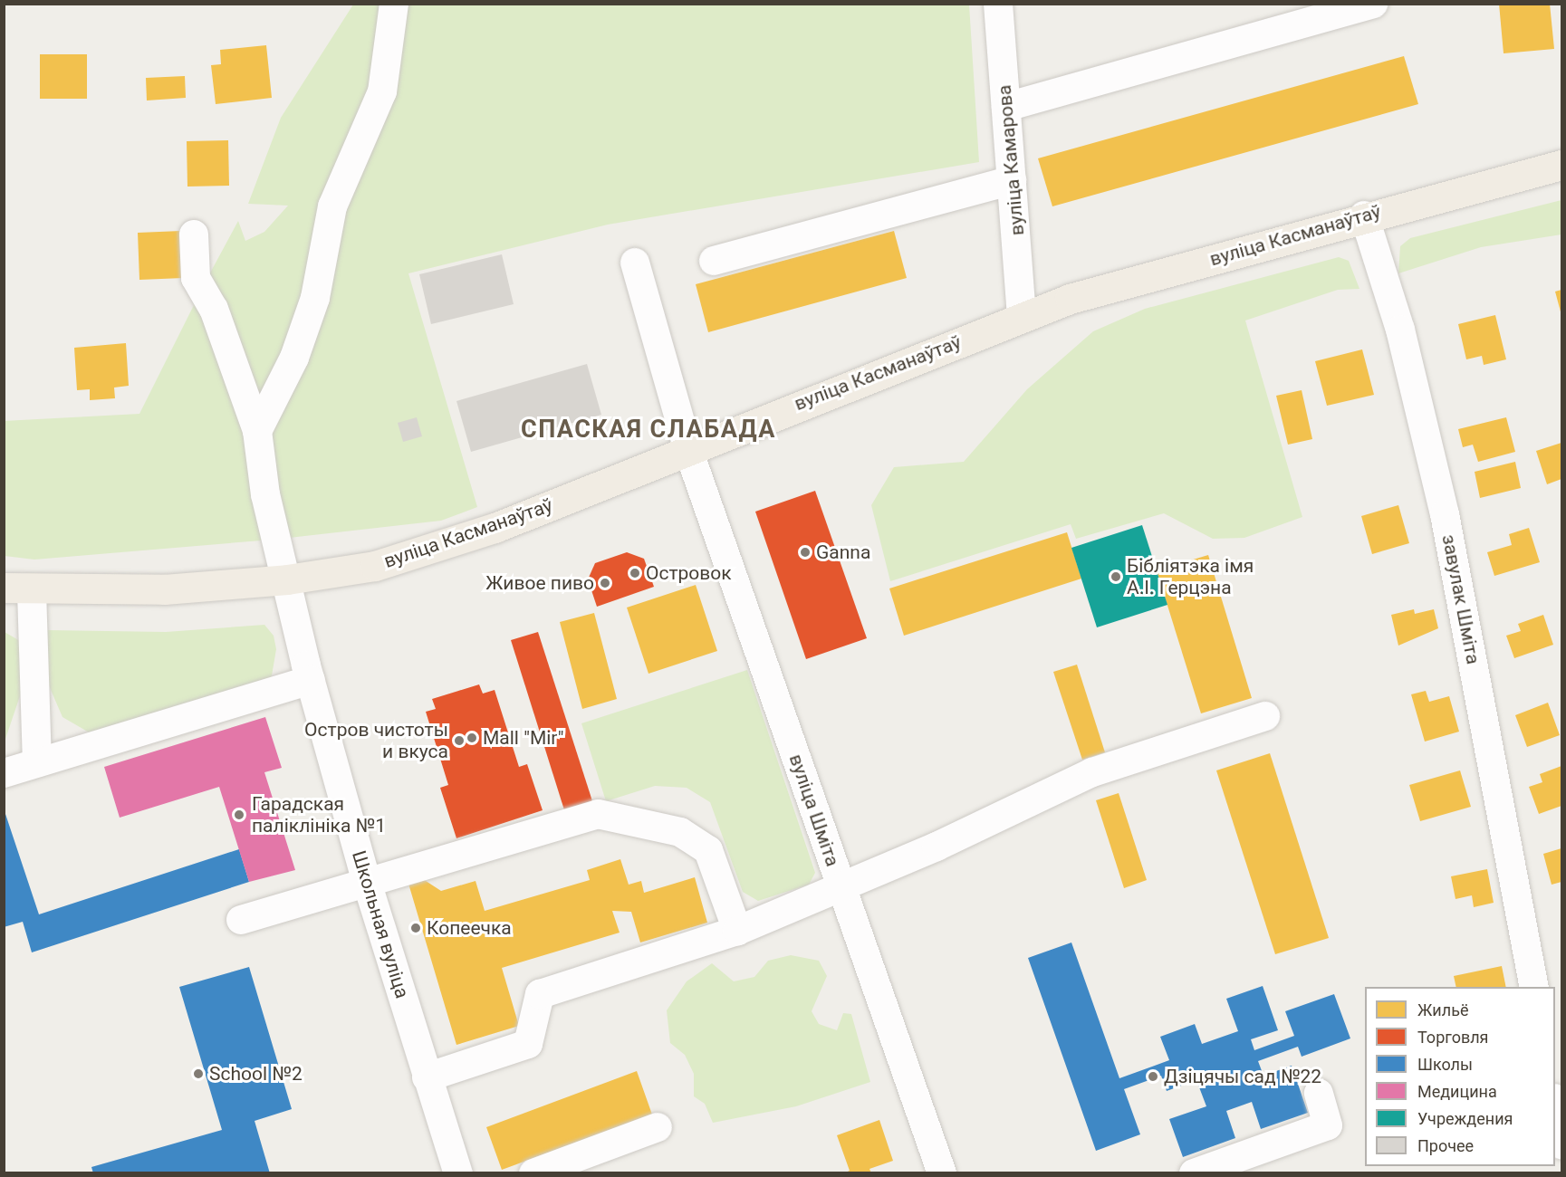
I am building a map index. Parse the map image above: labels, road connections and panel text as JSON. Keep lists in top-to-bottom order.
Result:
{
  "streets": {
    "main road": ["вуліца Касманаўтаў"],
    "street": [
      "вуліца Камарова",
      "завулак Шміта",
      "вуліца Шміта",
      "Школьная вуліца"
    ]
  },
  "crossings": [
    ["вуліца Камарова", "вуліца Касманаўтаў"],
    ["вуліца Касманаўтаў", "завулак Шміта"],
    ["вуліца Касманаўтаў", "вуліца Шміта"],
    ["вуліца Касманаўтаў", "Школьная вуліца"]
  ],
  "districts": ["СПАСКАЯ СЛАБАДА"],
  "places": [
    "Ganna",
    "Островок",
    "Бібліятэка імя А.І. Герцэна",
    "Живое пиво",
    "Mall \"Mir\"",
    "Остров чистоты и вкуса",
    "Гарадская паліклініка №1",
    "Копеечка",
    "School №2",
    "Дзіцячы сад №22"
  ],
  "legend": [
    "Жильё",
    "Торговля",
    "Школы",
    "Медицина",
    "Учреждения",
    "Прочее"
  ]
}
